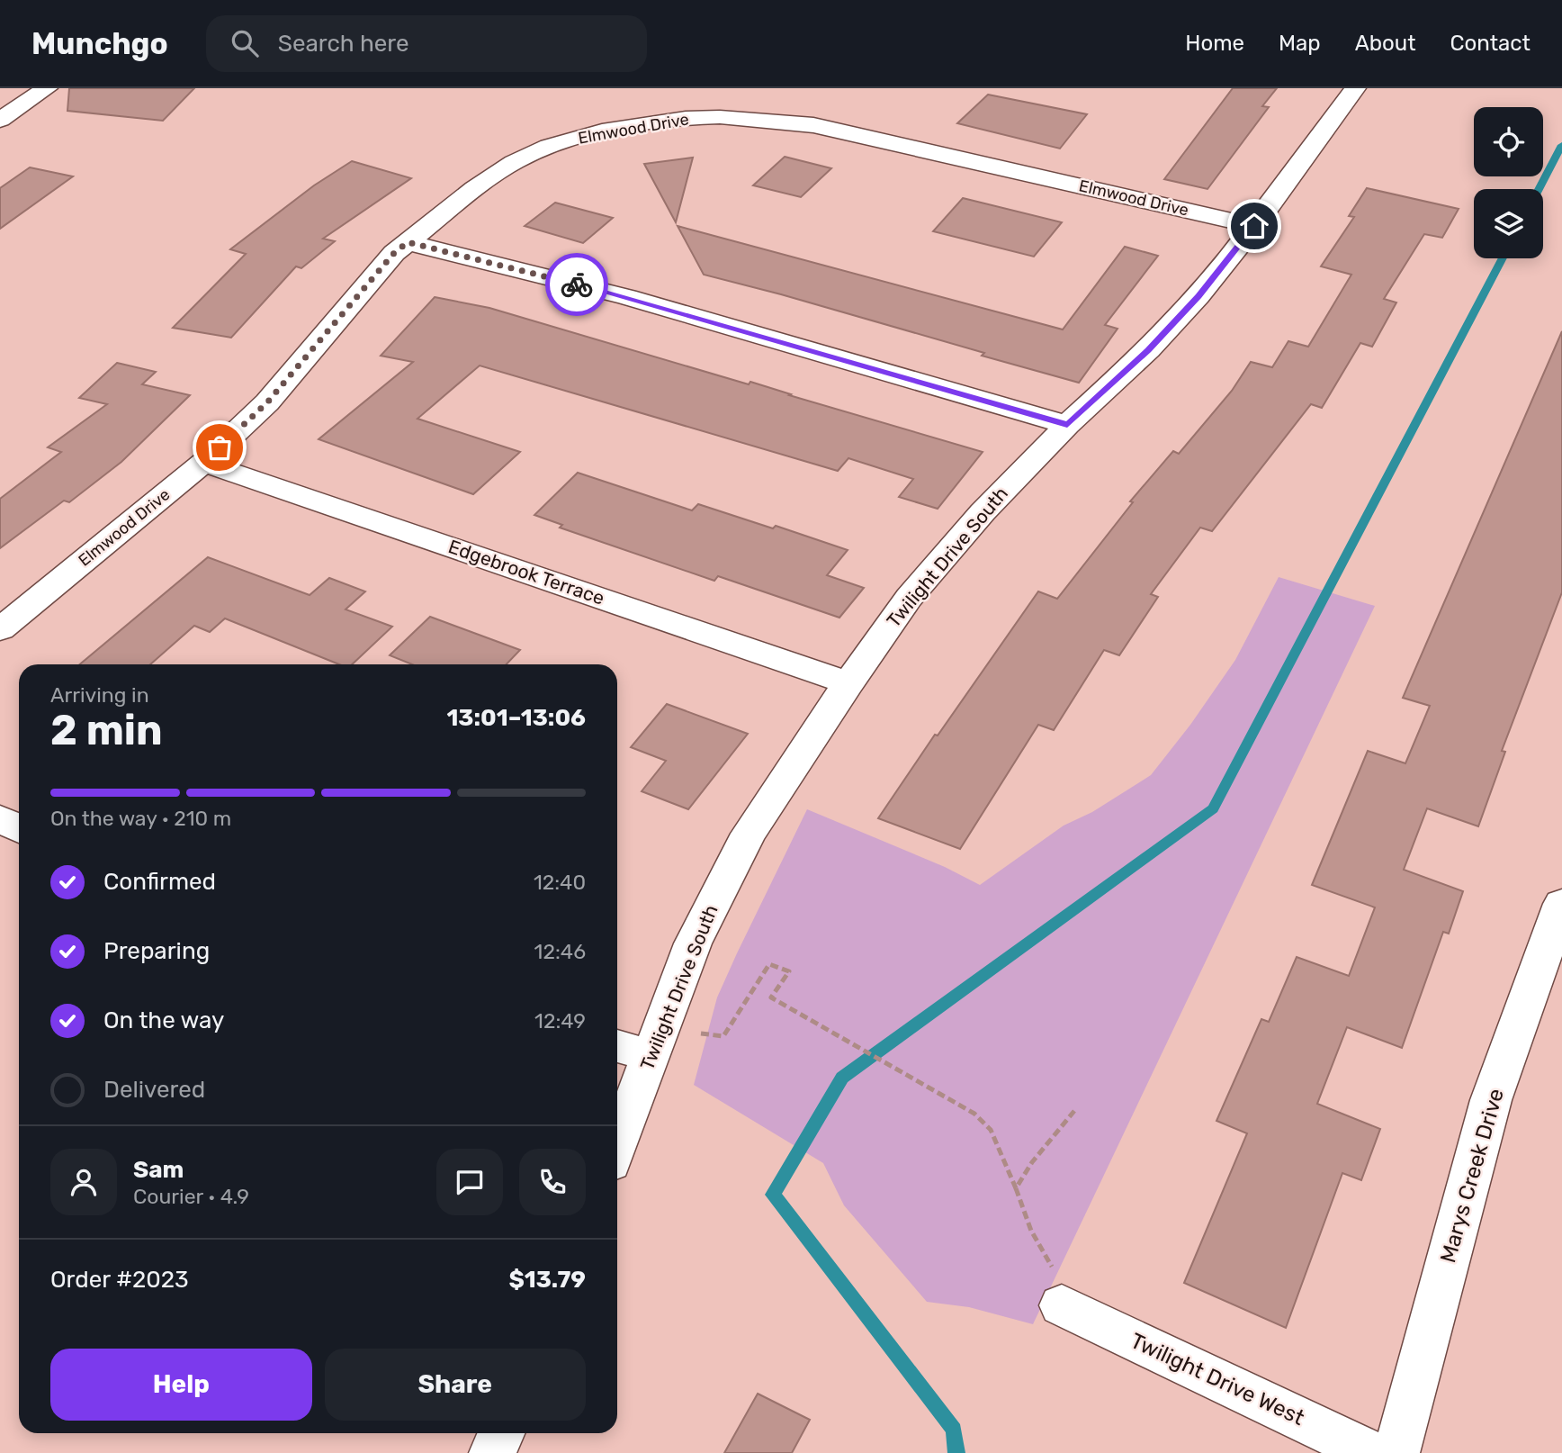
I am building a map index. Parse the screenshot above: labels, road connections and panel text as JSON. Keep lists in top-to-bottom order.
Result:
{
  "streets": {
    "street": [
      "Elmwood Drive",
      "Twilight Drive South",
      "Edgebrook Terrace",
      "Marys Creek Drive",
      "Twilight Drive West"
    ]
  },
  "crossings": [
    ["Elmwood Drive", "Twilight Drive South"],
    ["Elmwood Drive", "Edgebrook Terrace"],
    ["Twilight Drive South", "Edgebrook Terrace"]
  ],
  "page": {
    "header": "Munchgo",
    "search": "Search here",
    "nav": [
      "Home",
      "Map",
      "About",
      "Contact"
    ],
    "heading": ["2 min", "Arriving in", "13:01–13:06"],
    "panel": [
      "Sam",
      "Courier · 4.9",
      "Order #2023",
      "$13.79"
    ],
    "bar": "On the way · 210 m",
    "list": [
      ["Confirmed", "12:40"],
      ["Preparing", "12:46"],
      ["On the way", "12:49"],
      "Delivered"
    ],
    "buttons": ["Help", "Share"]
  }
}
